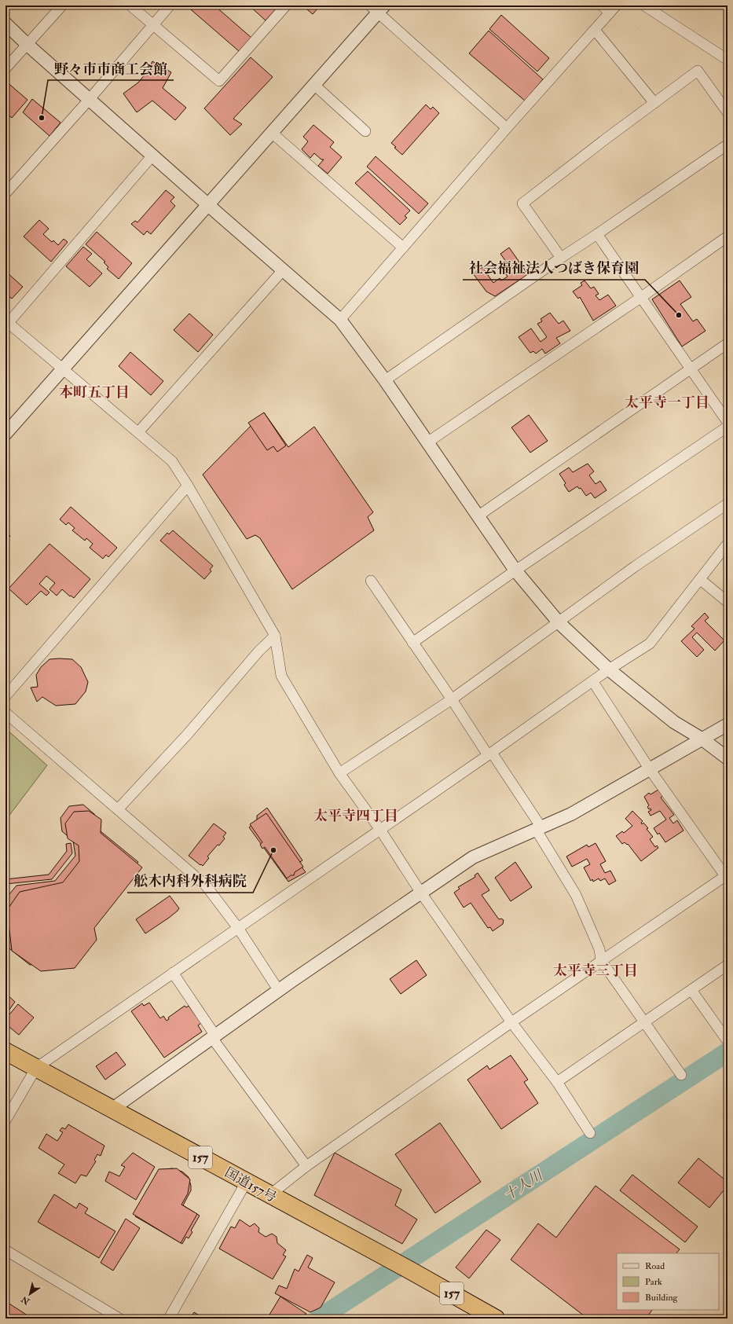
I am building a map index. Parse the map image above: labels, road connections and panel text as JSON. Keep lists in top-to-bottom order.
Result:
{
  "streets": {
    "highway": ["157", "国道157号"]
  },
  "districts": [
    "本町五丁目",
    "太平寺一丁目",
    "太平寺四丁目",
    "太平寺三丁目"
  ],
  "water": ["十人川"],
  "places": ["野々市市商工会館", "社会福祉法人つばき保育園", "舩木内科外科病院"],
  "legend": ["Road", "Park", "Building"],
  "north": "bottom left"
}
